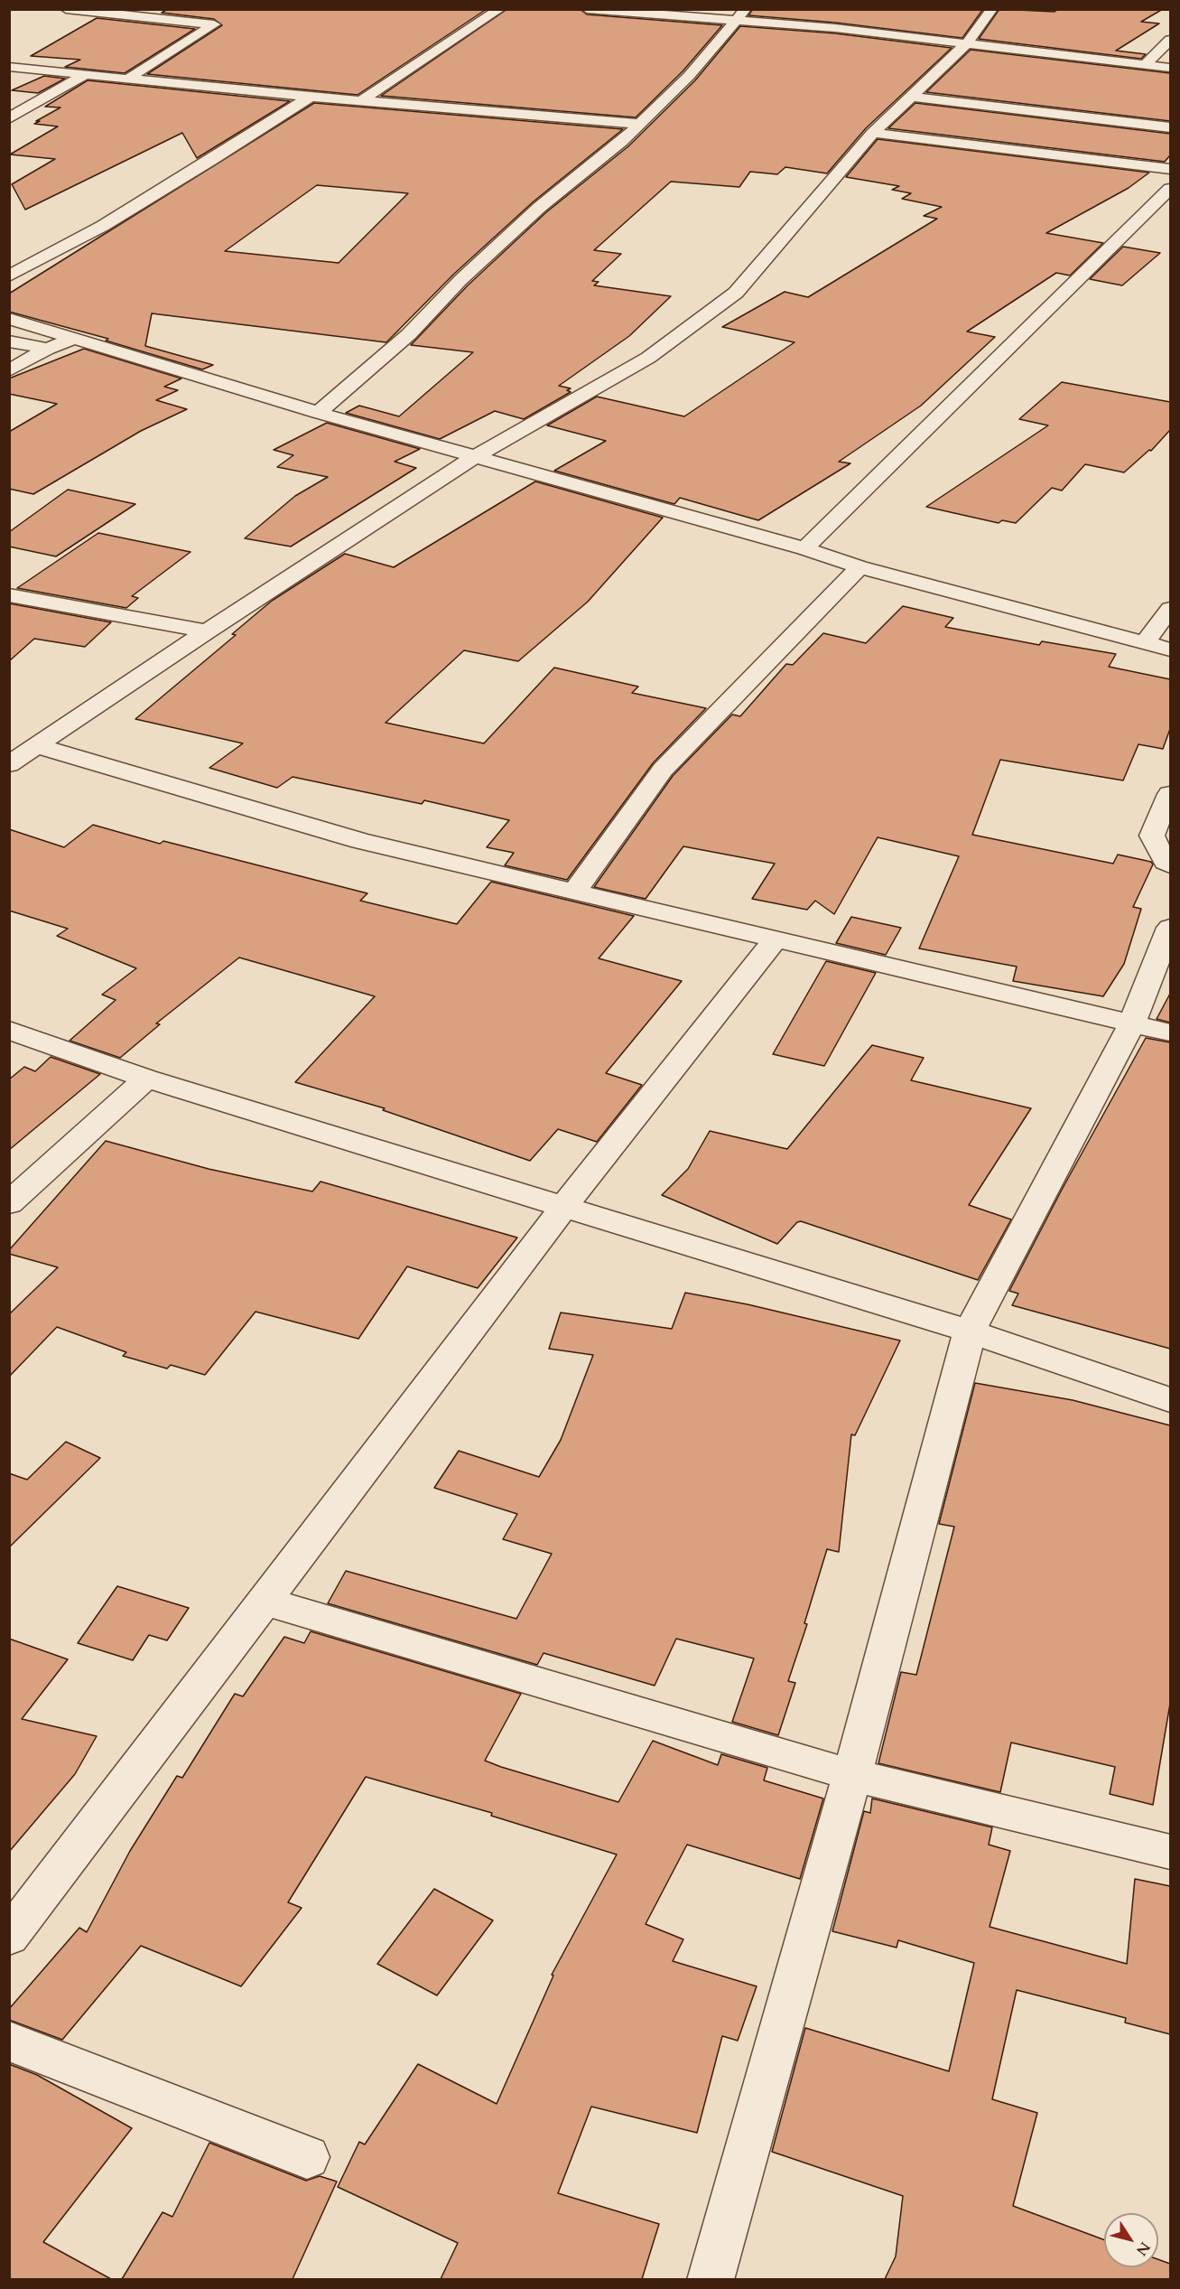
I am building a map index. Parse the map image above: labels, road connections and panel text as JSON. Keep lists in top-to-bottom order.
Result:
{
  "north": "bottom right"
}
